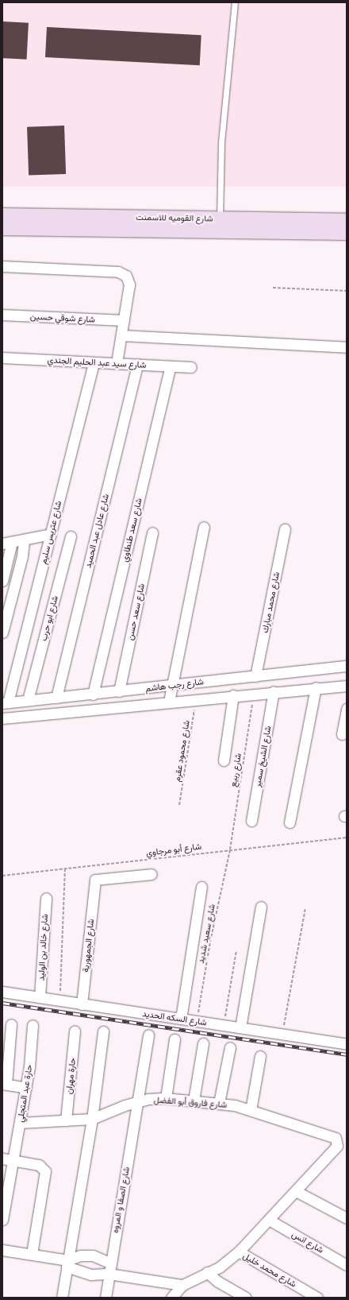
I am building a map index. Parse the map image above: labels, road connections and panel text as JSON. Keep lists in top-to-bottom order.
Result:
{
  "streets": {
    "main road": ["شارع القوميه للاسمنت"],
    "street": [
      "شارع شوقي حسين",
      "شارع سيد عبد الحليم الجندي",
      "شارع سعد طنطاوي",
      "شارع عادل عبد الحميد",
      "شارع عتريس سليم",
      "شارع محمد مبارك",
      "شارع سعد حسن",
      "شارع ابو حرب",
      "شارع رجب هاشم",
      "شارع الشيخ سمير",
      "شارع الجمهورية",
      "شارع خالد بن الوليد",
      "شارع السكه الحديد",
      "حارة مهران",
      "حارة عبد المتجلي",
      "شارع فاروق أبو الفضل",
      "شارع الصفا و المروه",
      "شارع انس",
      "شارع محمد خليل"
    ],
    "path": [
      "شارع محمود عقرم",
      "شارع ربيع",
      "شارع أبو مرجاوي",
      "شارع سعيد شديد"
    ]
  },
  "crossings": [
    ["شارع سيد عبد الحليم الجندي", "شارع سعد طنطاوي"],
    ["شارع سيد عبد الحليم الجندي", "شارع عادل عبد الحميد"],
    ["شارع سيد عبد الحليم الجندي", "شارع عتريس سليم"],
    ["شارع سعد طنطاوي", "شارع رجب هاشم"],
    ["شارع عادل عبد الحميد", "شارع رجب هاشم"],
    ["شارع عتريس سليم", "شارع رجب هاشم"],
    ["شارع محمد مبارك", "شارع رجب هاشم"],
    ["شارع سعد حسن", "شارع رجب هاشم"],
    ["شارع ابو حرب", "شارع رجب هاشم"],
    ["شارع رجب هاشم", "شارع محمود عقرم"],
    ["شارع رجب هاشم", "شارع الشيخ سمير"],
    ["شارع رجب هاشم", "شارع ربيع"],
    ["شارع ربيع", "شارع أبو مرجاوي"],
    ["شارع ربيع", "شارع سعيد شديد"],
    ["شارع أبو مرجاوي", "شارع سعيد شديد"],
    ["شارع سعيد شديد", "شارع السكه الحديد"],
    ["شارع الجمهورية", "شارع السكه الحديد"],
    ["شارع خالد بن الوليد", "شارع السكه الحديد"],
    ["حارة مهران", "شارع فاروق أبو الفضل"],
    ["حارة عبد المتجلي", "شارع فاروق أبو الفضل"],
    ["شارع فاروق أبو الفضل", "شارع الصفا و المروه"]
  ]
}
